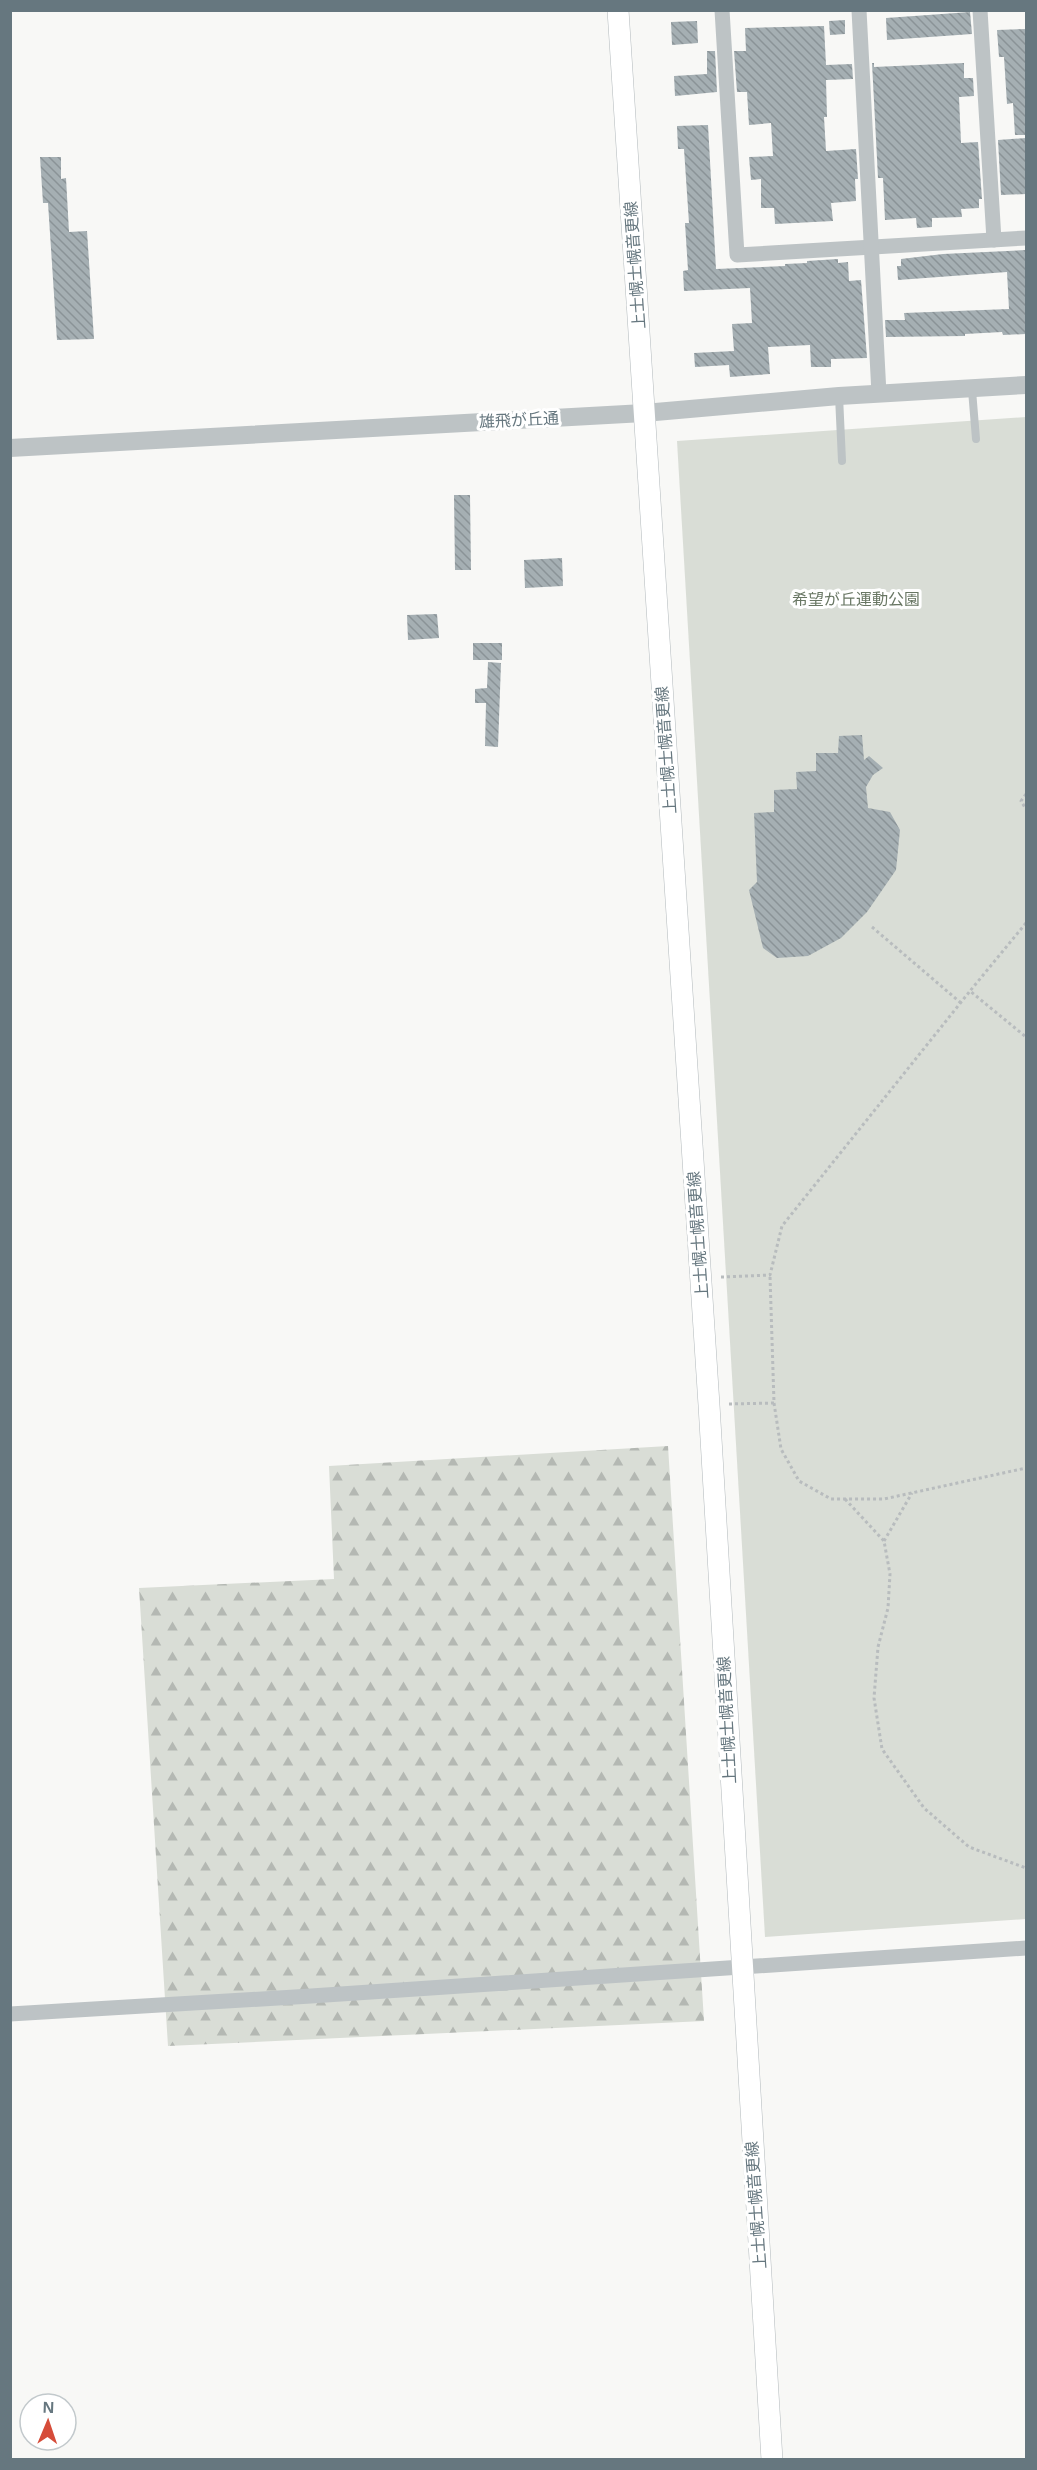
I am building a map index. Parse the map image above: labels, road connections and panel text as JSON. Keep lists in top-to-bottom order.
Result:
{
  "streets": {
    "main road": ["上士幌士幌音更線"],
    "street": ["雄飛が丘通"]
  },
  "crossings": [
    ["上士幌士幌音更線", "雄飛が丘通"]
  ],
  "parks": ["希望が丘運動公園"],
  "north": "top"
}
